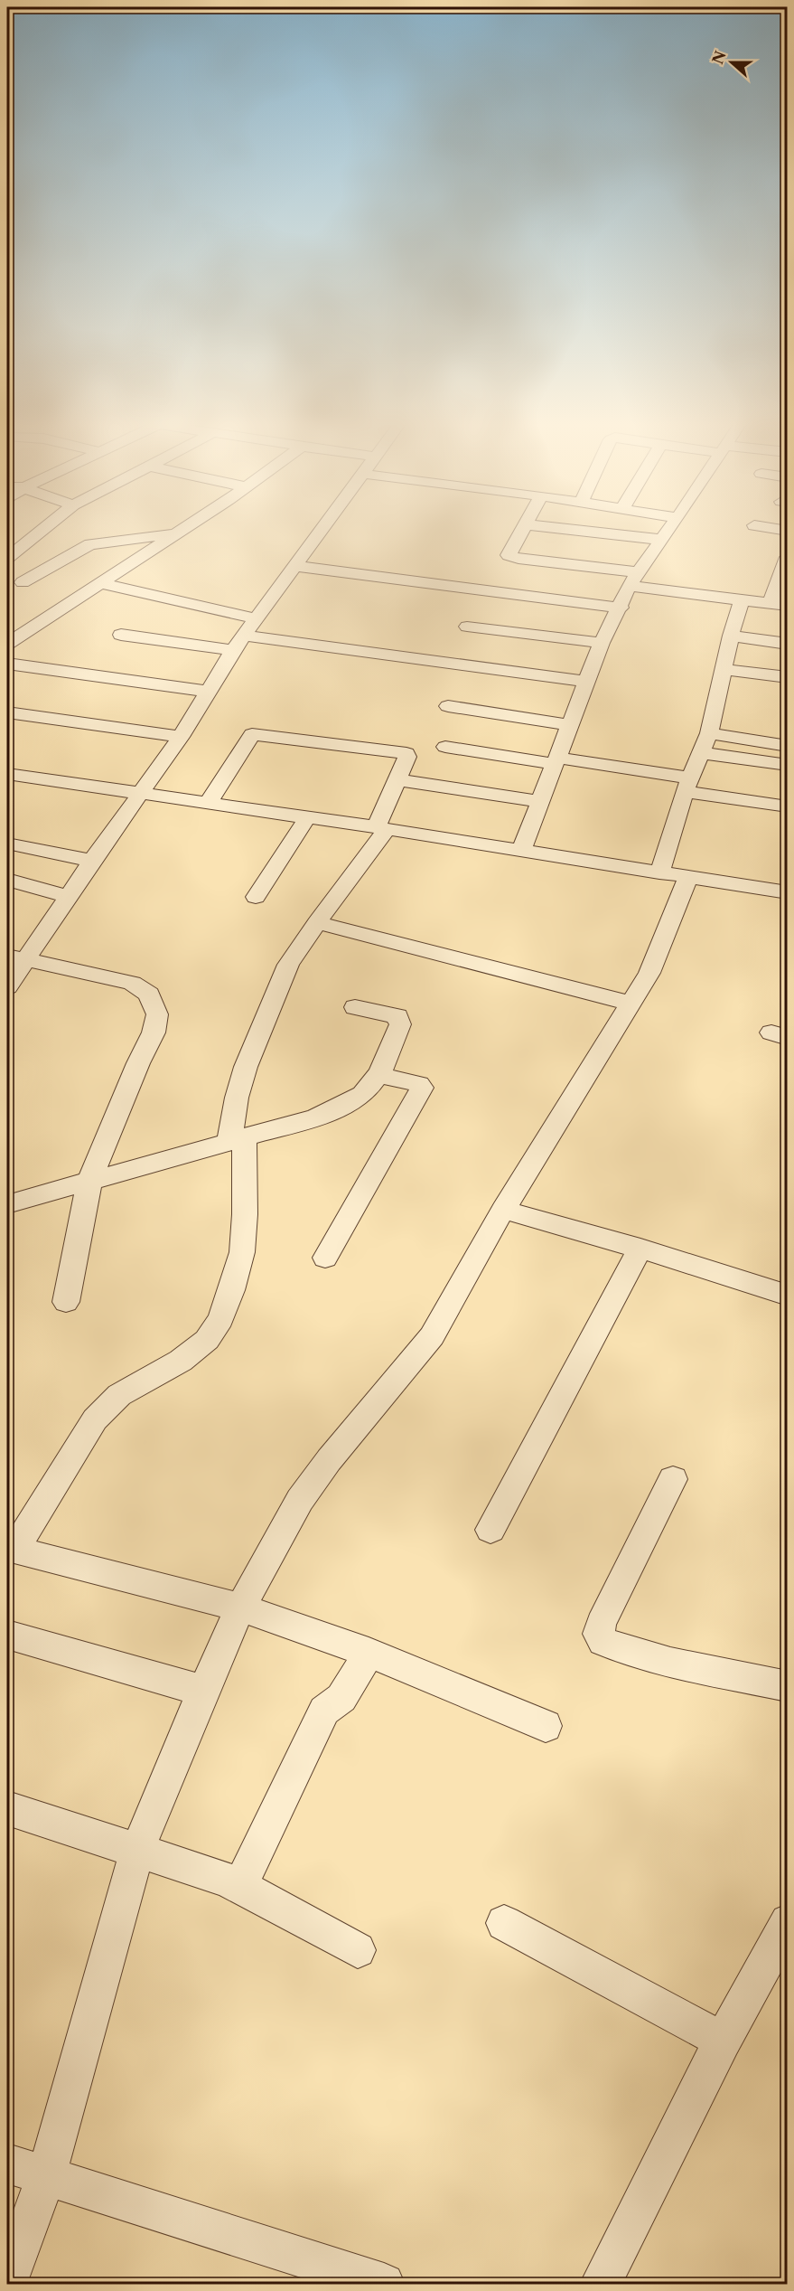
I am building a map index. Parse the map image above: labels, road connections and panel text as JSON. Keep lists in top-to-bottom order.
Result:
{
  "north": "left"
}
